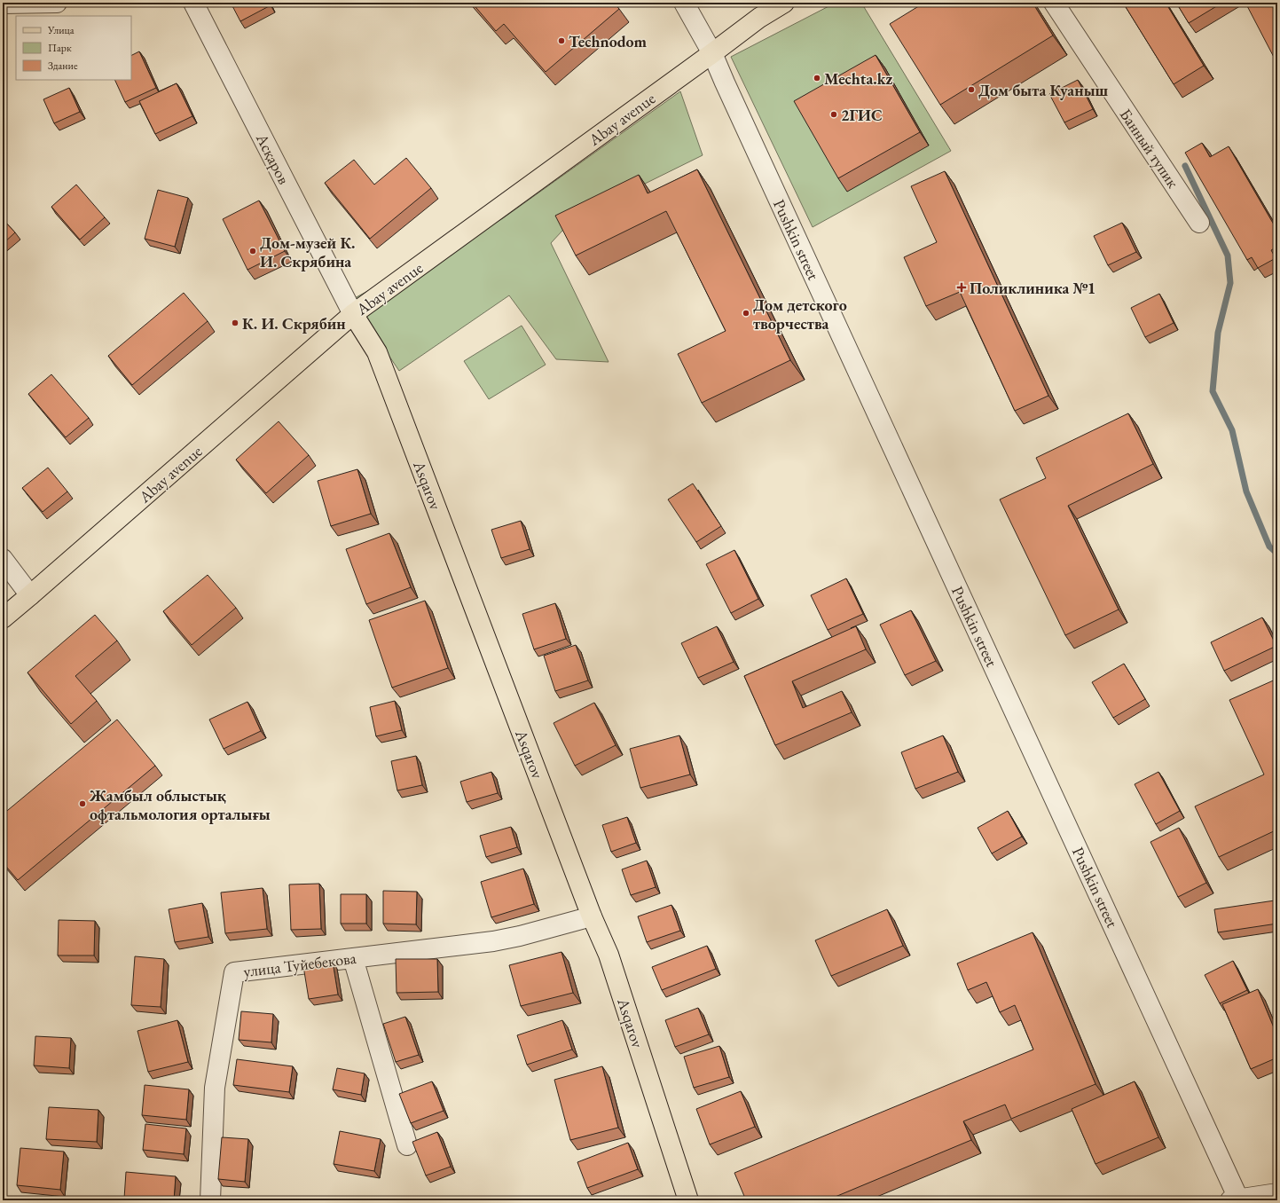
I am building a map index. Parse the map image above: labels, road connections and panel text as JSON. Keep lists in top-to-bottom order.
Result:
{
  "streets": {
    "main road": ["Abay avenue", "Asqarov"],
    "street": [
      "Банный тупик",
      "Асқаров",
      "Pushkin street",
      "улица Туйебекова"
    ]
  },
  "crossings": [
    ["Abay avenue", "Асқаров"],
    ["Abay avenue", "Pushkin street"],
    ["Abay avenue", "Asqarov"],
    ["Асқаров", "Asqarov"],
    ["Asqarov", "улица Туйебекова"]
  ],
  "places": {
    "other": [
      "Technodom",
      "Mechta.kz",
      "Дом быта Куаныш",
      "2ГИС",
      "Дом-музей К. И. Скрябина",
      "Дом детского творчества",
      "К. И. Скрябин",
      "Жамбыл облыстық офтальмология орталығы"
    ],
    "health": ["Поликлиника №1"]
  },
  "legend": ["Улица", "Парк", "Здание"]
}
